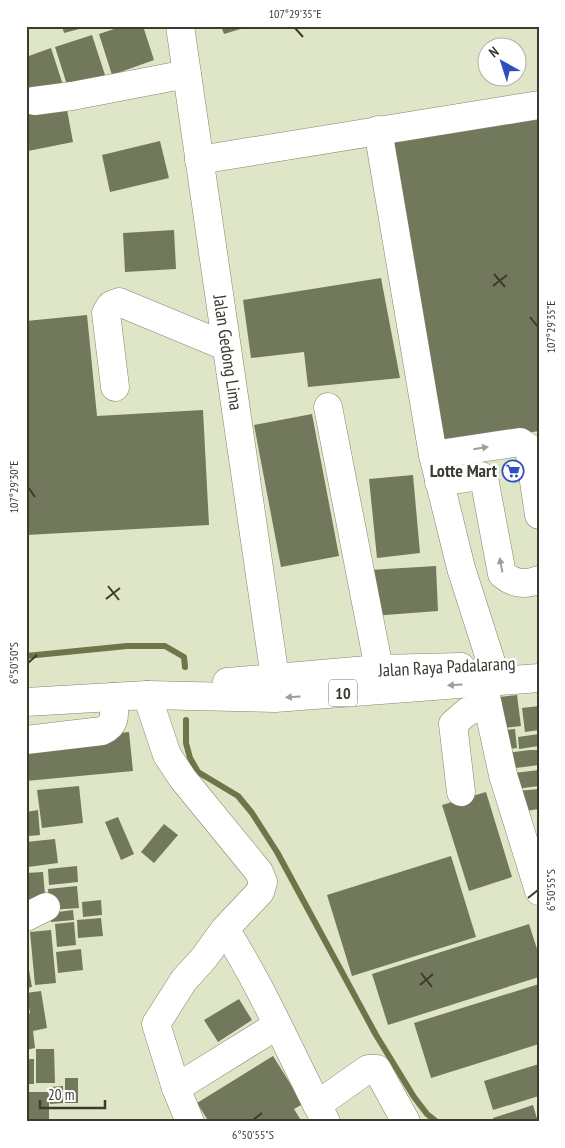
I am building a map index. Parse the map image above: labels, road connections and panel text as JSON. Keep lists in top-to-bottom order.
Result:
{
  "streets": {
    "main road": ["Jalan Gedong Lima", "Jalan Raya Padalarang", "10"]
  },
  "crossings": [
    ["Jalan Gedong Lima", "Jalan Raya Padalarang"]
  ],
  "places": {
    "supermarket": ["Lotte Mart"]
  },
  "scale_bar": "20 m",
  "north": "top left",
  "coordinates": [
    "107°29'35\"E",
    "107°29'30\"E",
    "6°50'50\"S",
    "6°50'55\"S"
  ]
}
